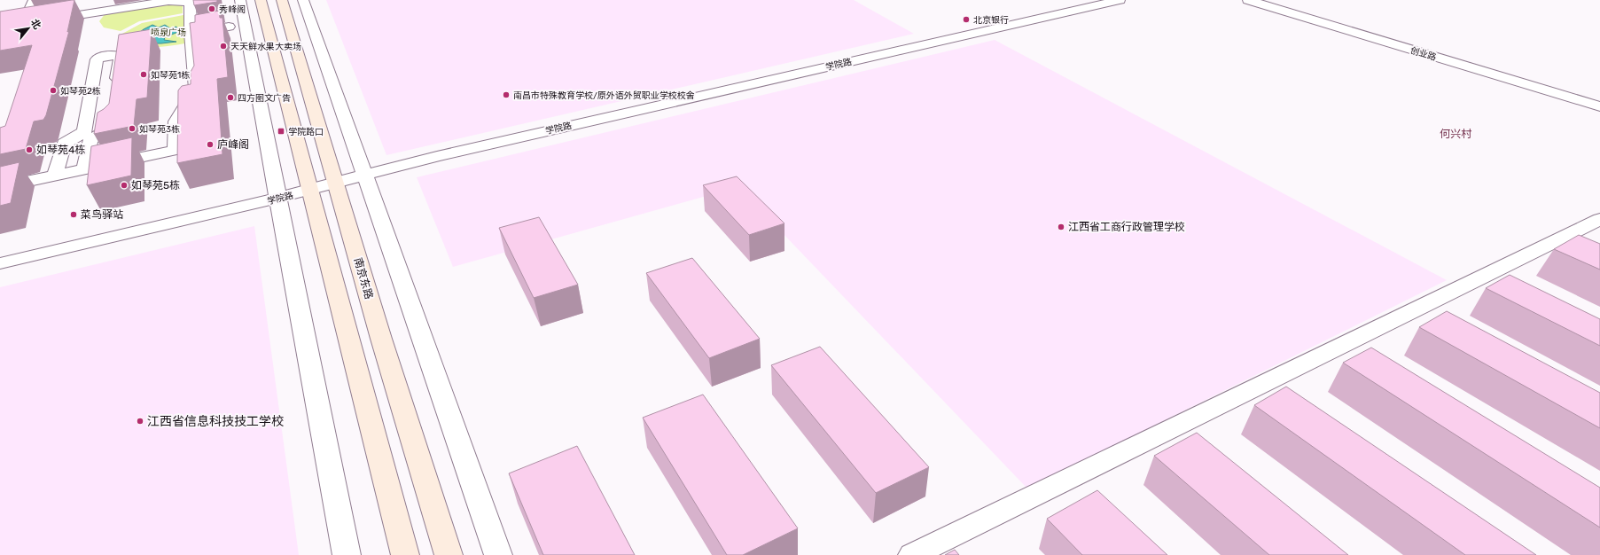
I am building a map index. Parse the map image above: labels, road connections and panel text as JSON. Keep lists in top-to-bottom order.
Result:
{
  "streets": {
    "main road": ["南京东路"],
    "street": ["创业路", "学院路"]
  },
  "crossings": [
    ["学院路", "南京东路"]
  ],
  "districts": ["何兴村"],
  "parks": ["喷泉广场"],
  "places": {
    "other": [
      "秀峰阁",
      "北京银行",
      "天天鲜水果大卖场",
      "如琴苑1栋",
      "如琴苑2栋",
      "南昌市特殊教育学校/原外语外贸职业学校校舍",
      "四方图文广告",
      "如琴苑3栋",
      "庐峰阁",
      "如琴苑4栋",
      "如琴苑5栋",
      "菜鸟驿站",
      "江西省工商行政管理学校",
      "江西省信息科技技工学校"
    ],
    "transit": ["学院路口"]
  },
  "north": "top right"
}
